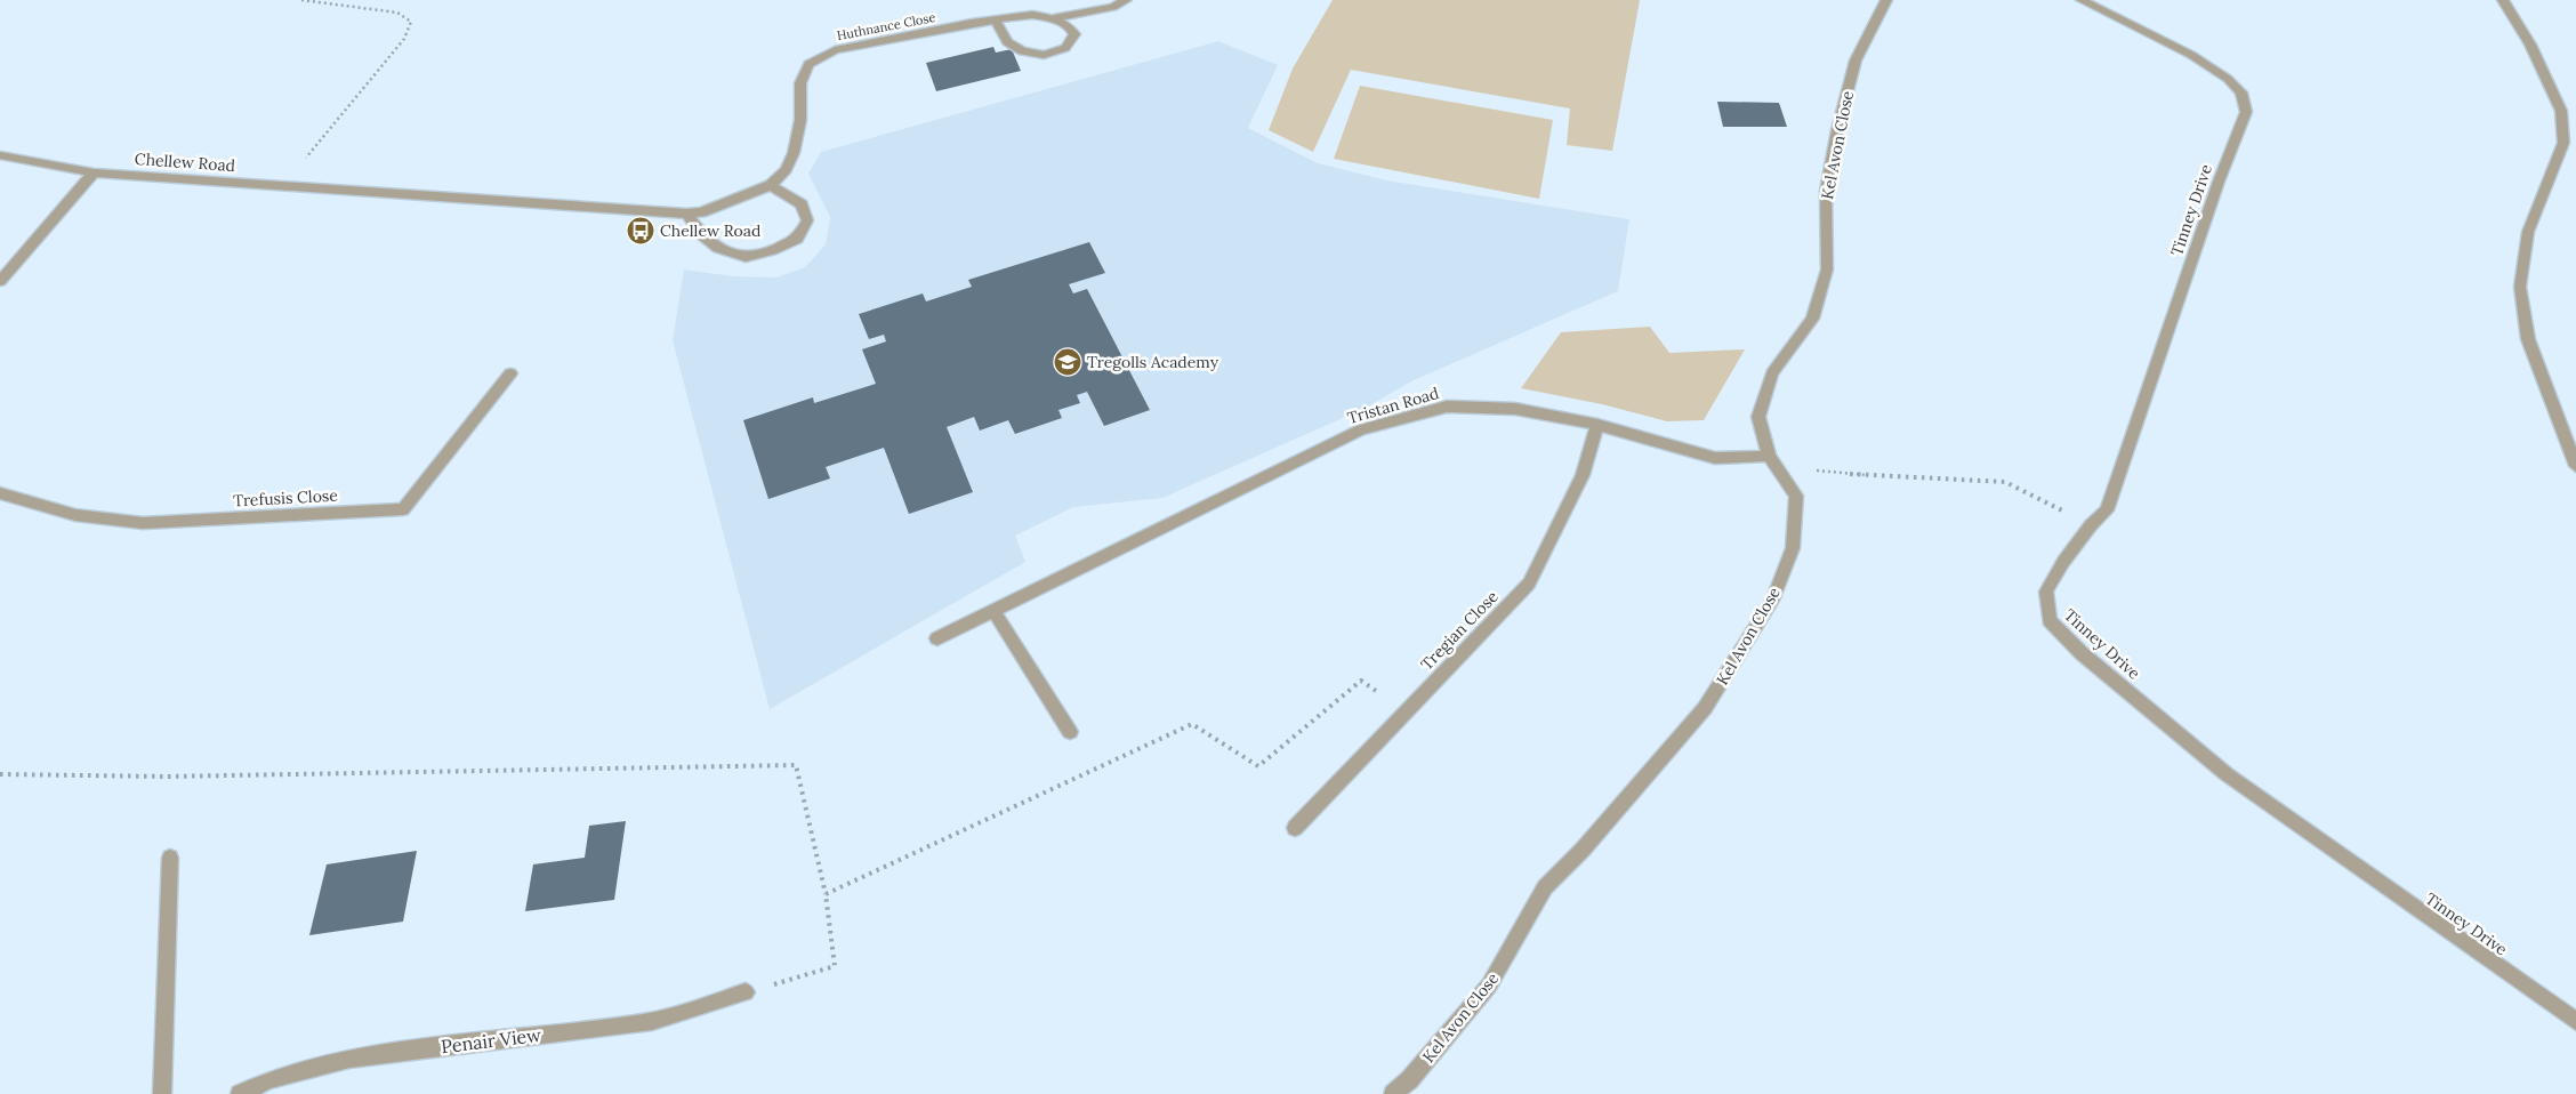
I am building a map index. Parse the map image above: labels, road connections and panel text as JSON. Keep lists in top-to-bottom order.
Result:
{
  "streets": {
    "street": [
      "Huthnance Close",
      "Kel Avon Close",
      "Chellew Road",
      "Tinney Drive",
      "Tristan Road",
      "Trefusis Close",
      "Tregian Close",
      "Penair View"
    ]
  },
  "crossings": [
    ["Huthnance Close", "Chellew Road"],
    ["Kel Avon Close", "Tristan Road"],
    ["Tristan Road", "Tregian Close"]
  ],
  "places": {
    "bus stop": ["Chellew Road"],
    "school or university": ["Tregolls Academy"]
  }
}
